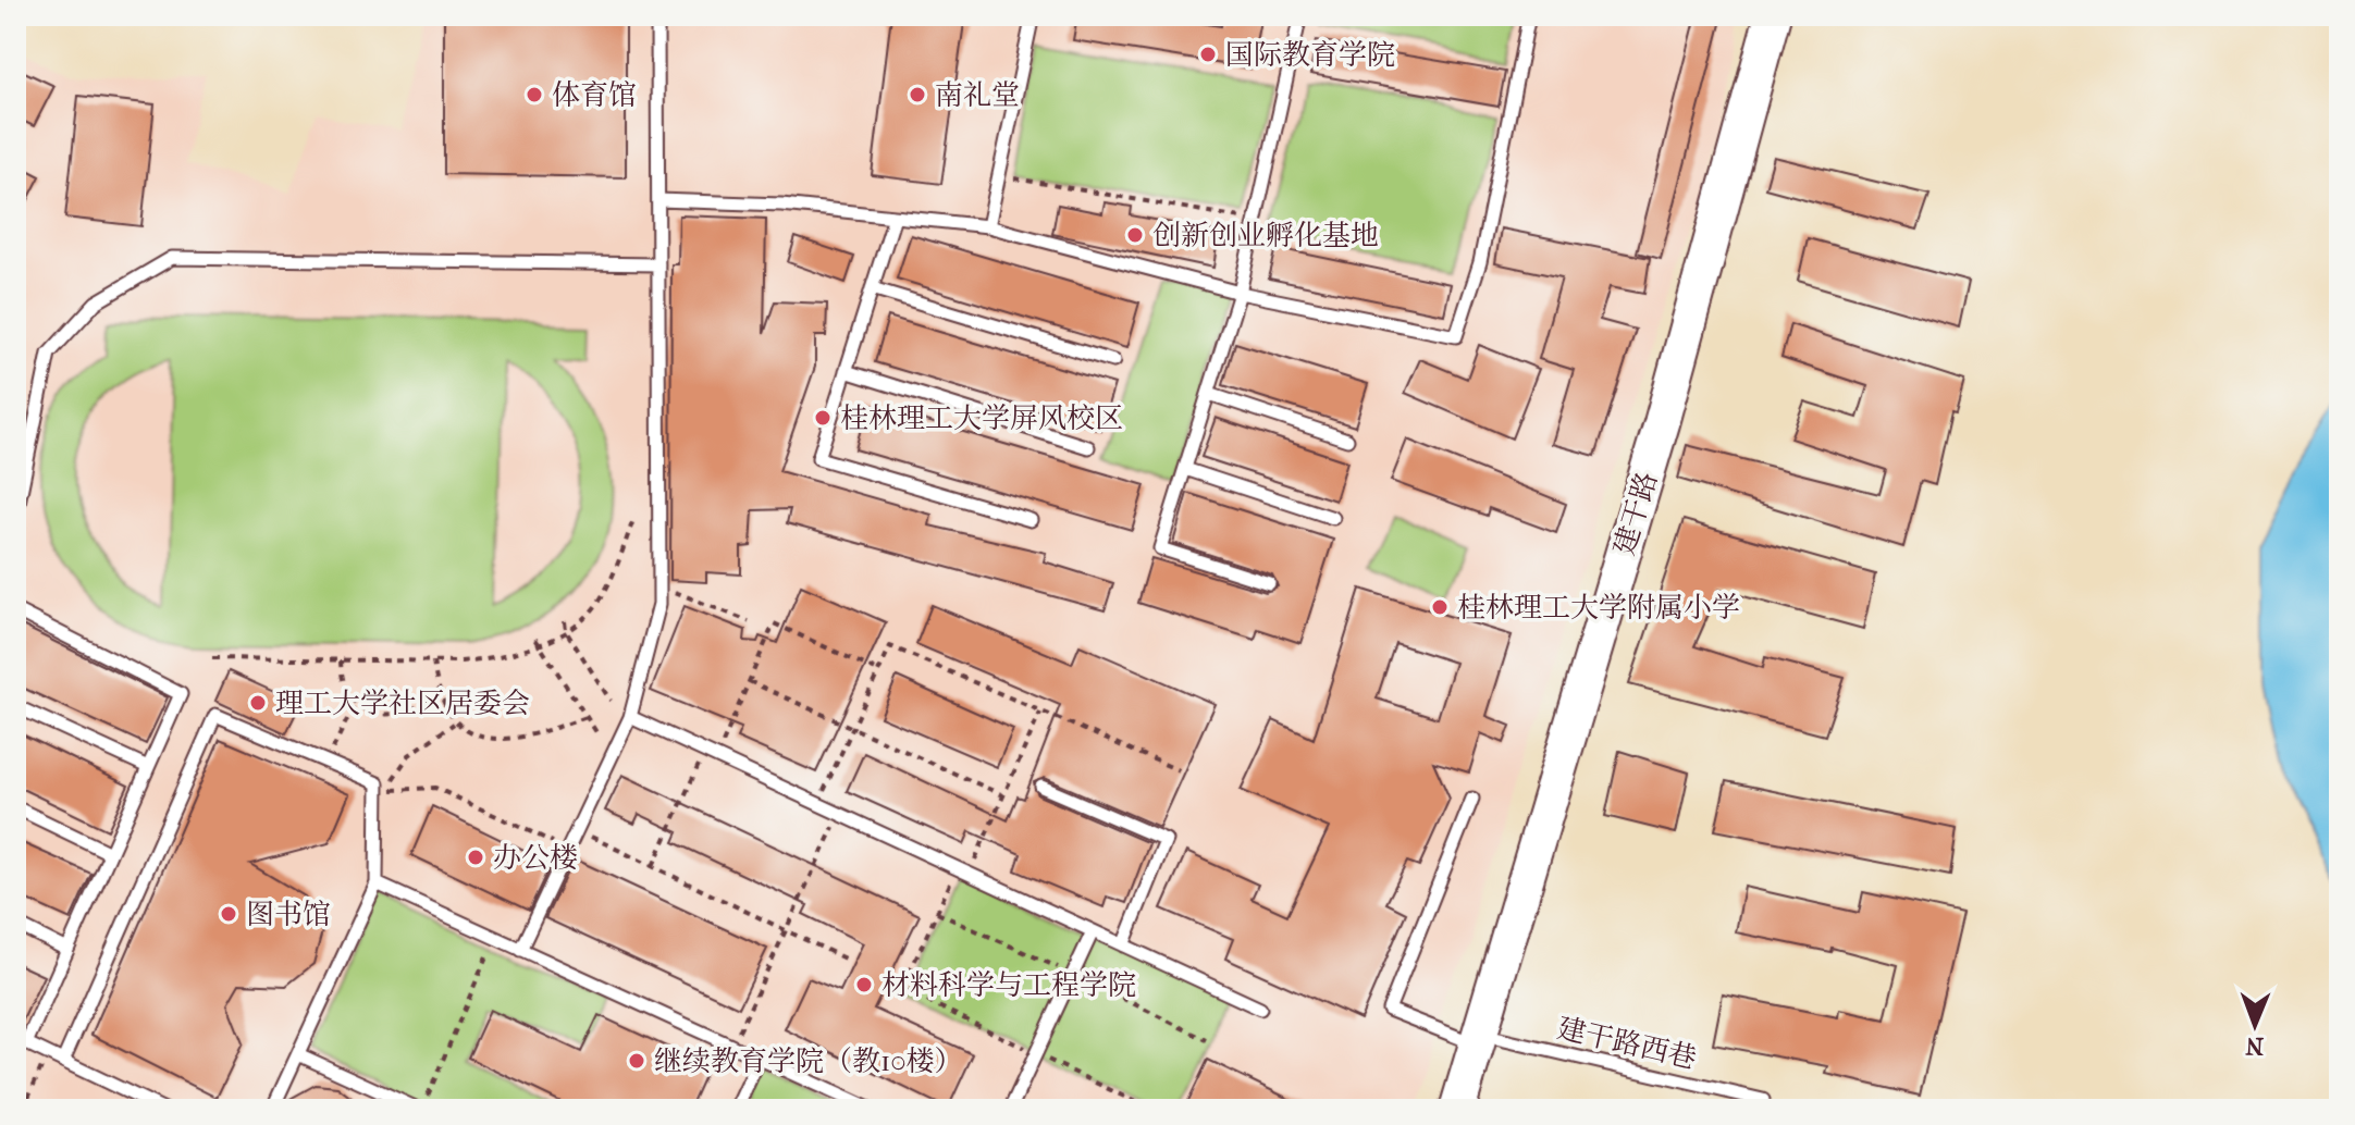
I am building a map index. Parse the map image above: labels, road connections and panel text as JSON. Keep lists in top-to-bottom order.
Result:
{
  "streets": {
    "main road": ["建干路"],
    "lane": ["建干路西巷"]
  },
  "crossings": [
    ["建干路", "建干路西巷"]
  ],
  "places": [
    "国际教育学院",
    "体育馆",
    "南礼堂",
    "创新创业孵化基地",
    "桂林理工大学屏风校区",
    "桂林理工大学附属小学",
    "理工大学社区居委会",
    "办公楼",
    "图书馆",
    "材料科学与工程学院",
    "继续教育学院（教10楼）"
  ],
  "north": "bottom"
}
